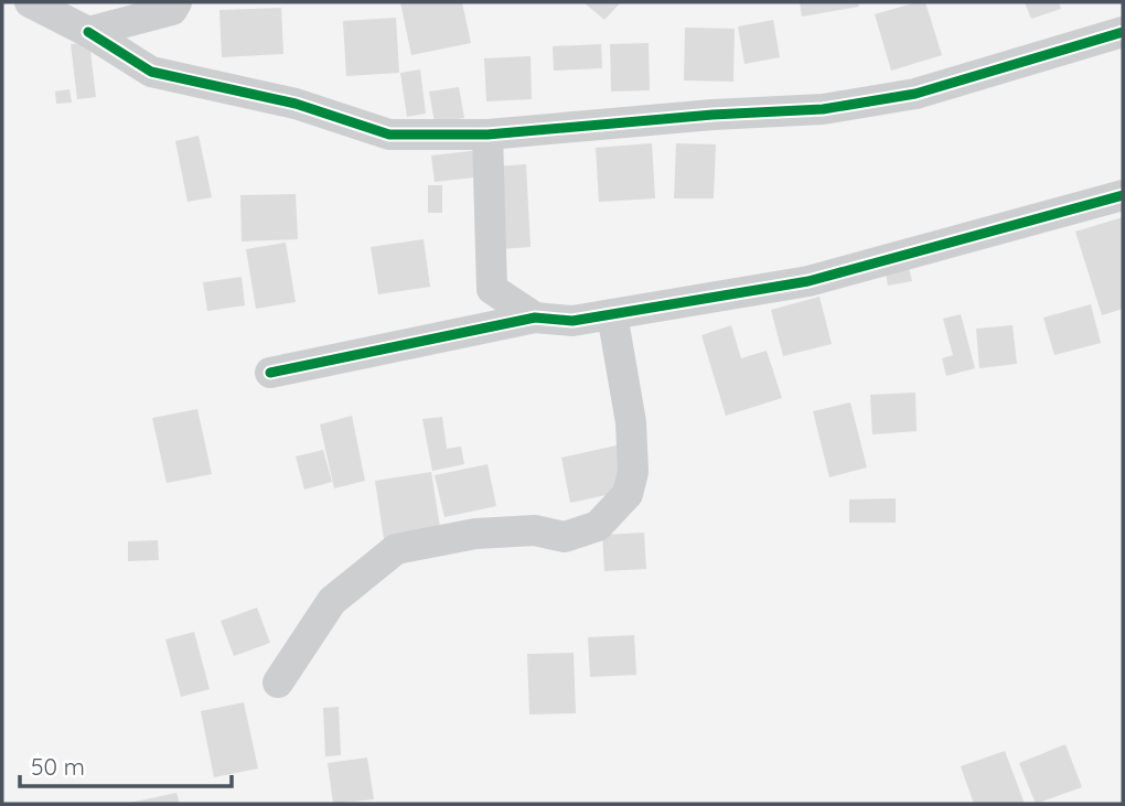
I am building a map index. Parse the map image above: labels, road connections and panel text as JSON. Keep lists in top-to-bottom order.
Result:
{
  "scale_bar": "50 m"
}
